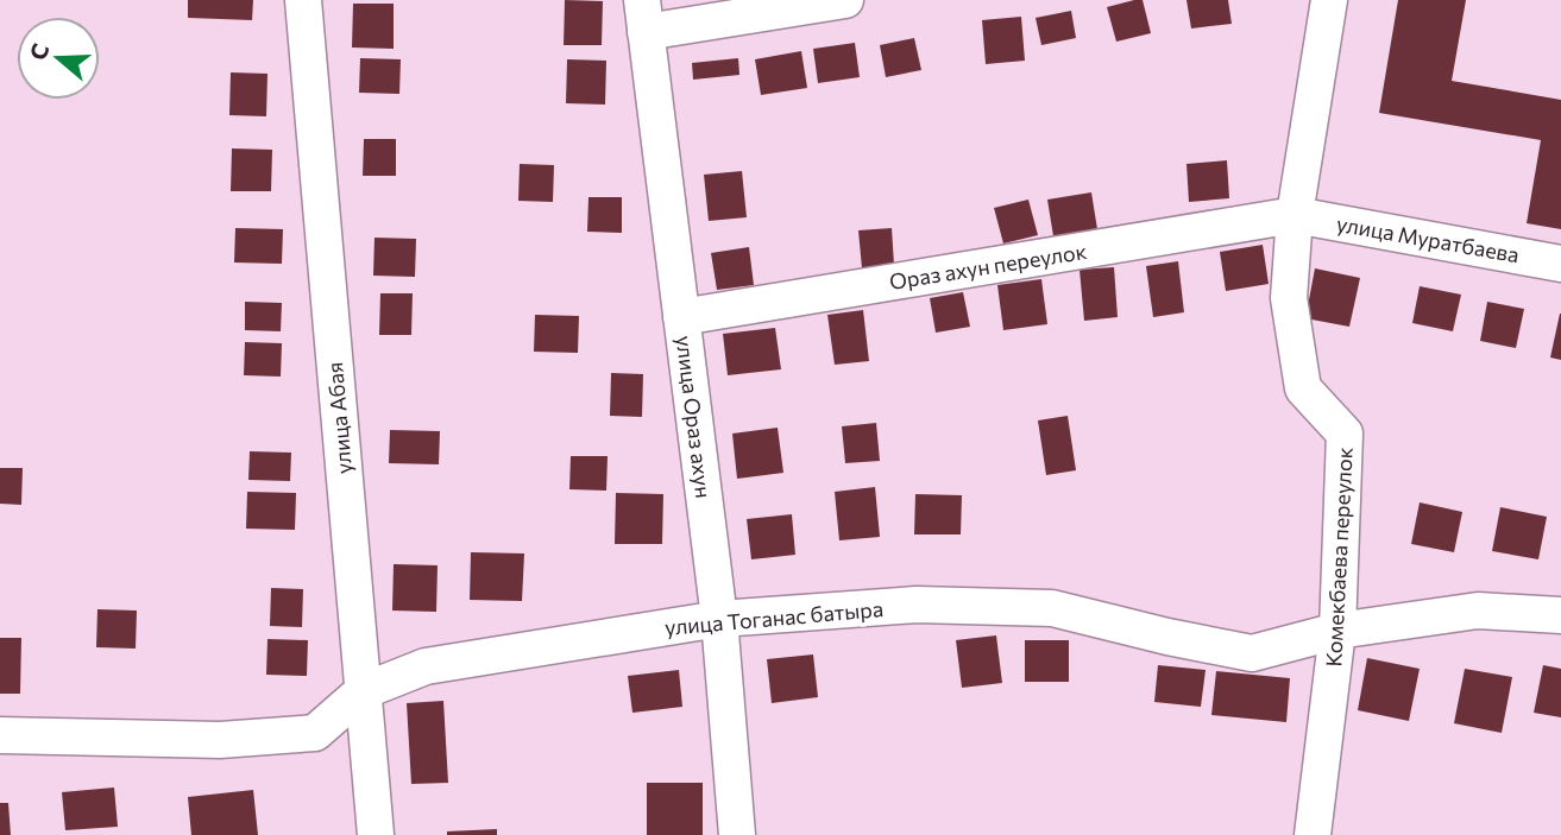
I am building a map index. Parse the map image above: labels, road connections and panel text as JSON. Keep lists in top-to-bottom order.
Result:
{
  "streets": {
    "street": [
      "улица Муратбаева",
      "Ораз ахун переулок",
      "улица Ораз ахун",
      "улица Абая",
      "Комекбаева переулок",
      "улица Тоганас батыра"
    ]
  },
  "crossings": [
    ["улица Муратбаева", "Ораз ахун переулок"],
    ["улица Муратбаева", "Комекбаева переулок"],
    ["Ораз ахун переулок", "улица Ораз ахун"],
    ["Ораз ахун переулок", "Комекбаева переулок"],
    ["улица Ораз ахун", "улица Тоганас батыра"],
    ["улица Абая", "улица Тоганас батыра"],
    ["Комекбаева переулок", "улица Тоганас батыра"]
  ],
  "north": "left"
}
